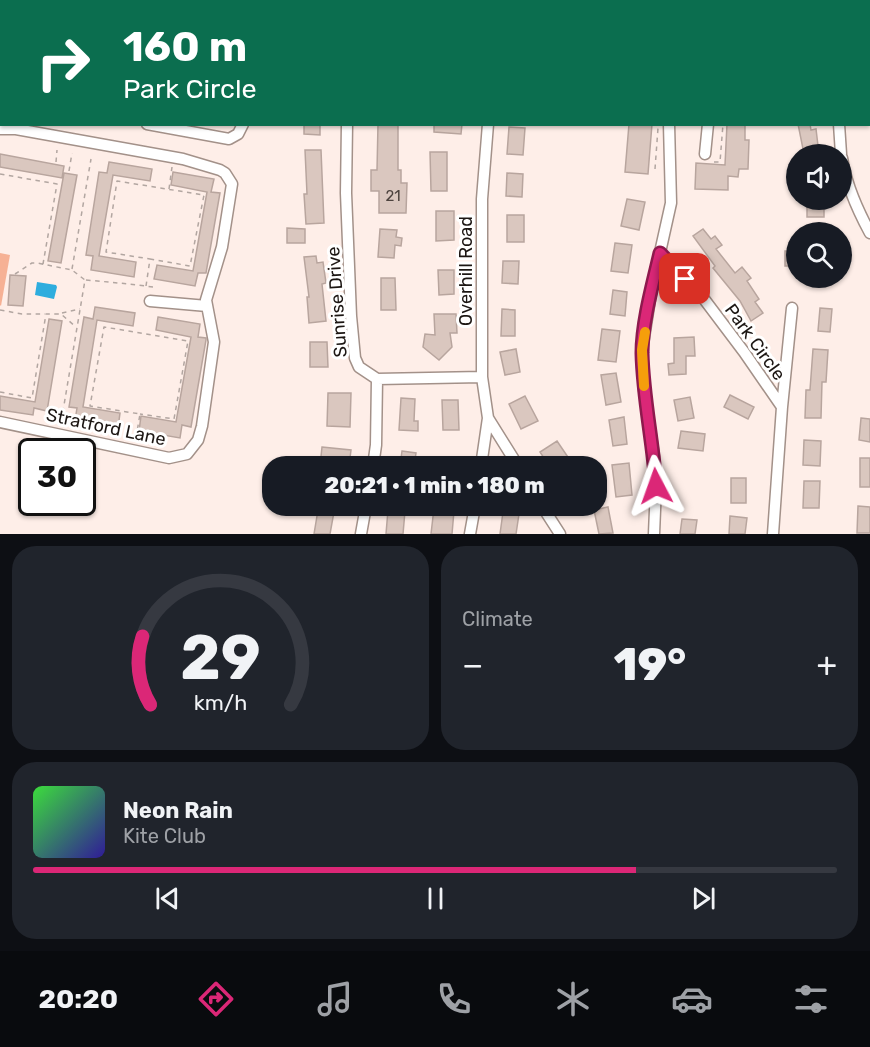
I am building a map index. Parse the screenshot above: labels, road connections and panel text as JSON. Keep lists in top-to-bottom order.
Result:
{
  "streets": {
    "street": [
      "Overhill Road",
      "Sunrise Drive",
      "Park Circle",
      "Stratford Lane"
    ]
  },
  "house_numbers": ["21"],
  "page": {
    "turn": ["160 m", "Park Circle"],
    "limit": "30",
    "trip": "20:21 · 1 min · 180 m",
    "tile": "Climate",
    "heat": ["−", "19°", "+"],
    "song": ["Neon Rain", "Kite Club"],
    "tabs": "20:20",
    "gauge": ["29", "km/h"]
  }
}
